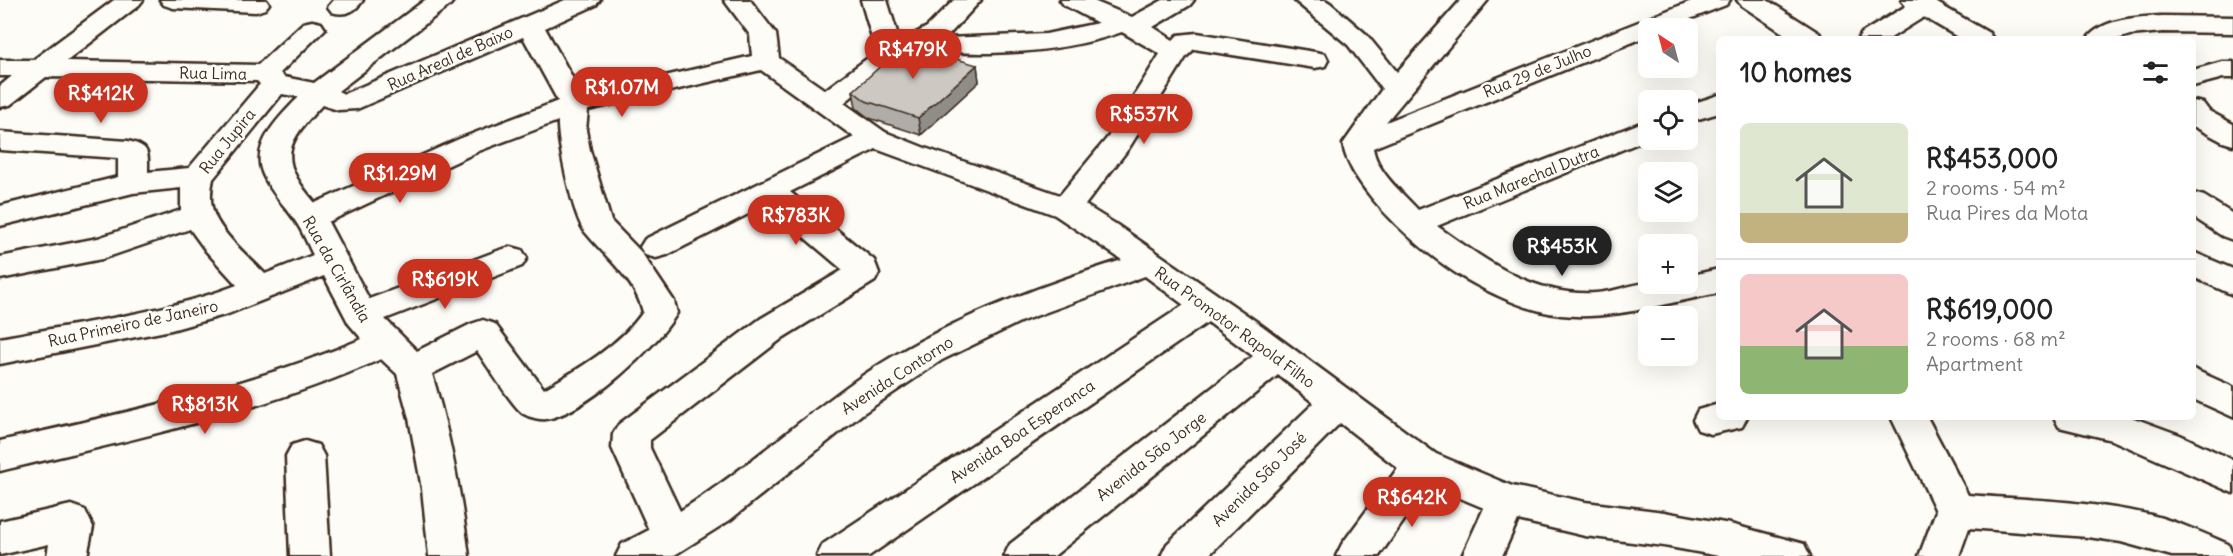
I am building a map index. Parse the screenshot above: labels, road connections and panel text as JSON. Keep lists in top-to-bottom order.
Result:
{
  "streets": {
    "street": [
      "Rua Areal de Baixo",
      "Rua 29 de Julho",
      "Rua Lima",
      "Rua Jupira",
      "Rua Marechal Dutra",
      "Rua da Cirlândia",
      "Rua Primeiro de Janeiro",
      "Rua Promotor Rapold Filho",
      "Avenida Contorno",
      "Avenida Boa Esperanca",
      "Avenida São Jorge",
      "Avenida São José"
    ]
  },
  "crossings": [
    ["Rua Areal de Baixo", "Rua Lima"],
    ["Rua Areal de Baixo", "Rua da Cirlândia"],
    ["Rua Lima", "Rua Jupira"],
    ["Rua Lima", "Rua da Cirlândia"],
    ["Rua da Cirlândia", "Rua Primeiro de Janeiro"],
    ["Rua Promotor Rapold Filho", "Avenida Contorno"],
    ["Rua Promotor Rapold Filho", "Avenida Boa Esperanca"],
    ["Rua Promotor Rapold Filho", "Avenida São Jorge"],
    ["Rua Promotor Rapold Filho", "Avenida São José"]
  ],
  "north": "top left",
  "page": {
    "map_buttons": ["+", "−"],
    "price": [
      "R$479K",
      "R$1.07M",
      "R$412K",
      "R$537K",
      "R$1.29M",
      "R$783K",
      "R$453K",
      "R$619K",
      "R$813K",
      "R$642K"
    ],
    "heading": "10 homes",
    "list": [
      {
        "name": "R$453,000",
        "note": "2 rooms · 54 m² · Rua Pires da Mota"
      },
      {
        "name": "R$619,000",
        "note": "2 rooms · 68 m² · Apartment"
      }
    ]
  }
}
